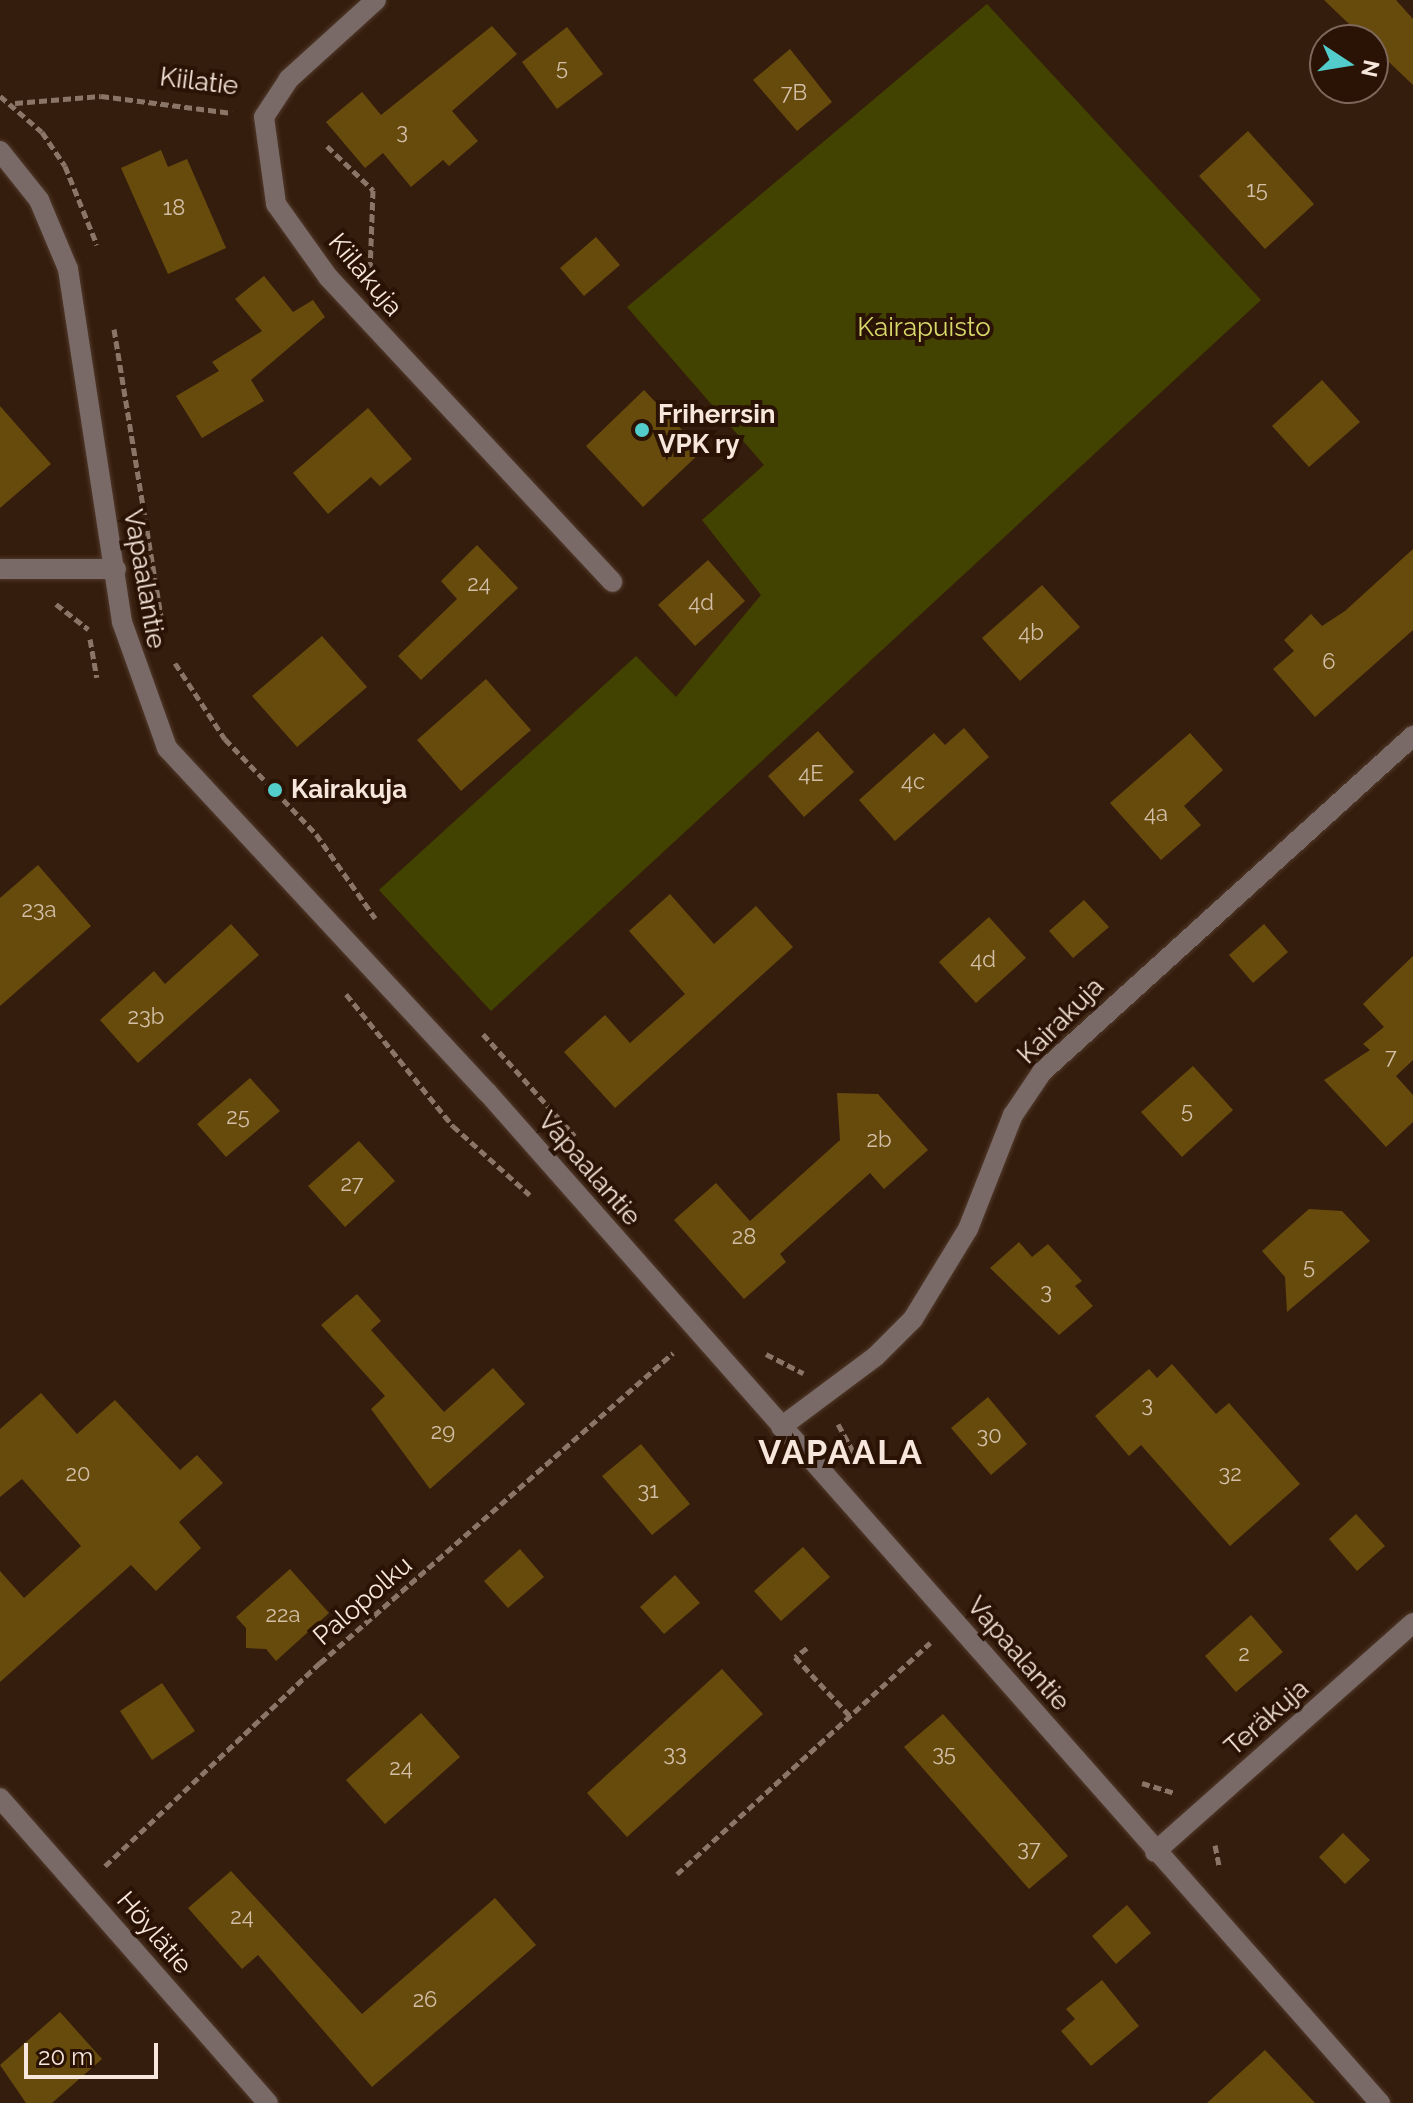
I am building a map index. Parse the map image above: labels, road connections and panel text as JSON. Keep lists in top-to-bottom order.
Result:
{
  "streets": {
    "street": [
      "Kiilatie",
      "Kiilakuja",
      "Vapaalantie",
      "Kairakuja",
      "Teräkuja",
      "Höylätie"
    ],
    "path": ["Palopolku"]
  },
  "crossings": [
    ["Kiilatie", "Kiilakuja"],
    ["Vapaalantie", "Kairakuja"],
    ["Vapaalantie", "Teräkuja"],
    ["Palopolku", "Höylätie"]
  ],
  "districts": ["VAPAALA"],
  "parks": ["Kairapuisto"],
  "places": ["Friherrsin VPK ry", "Kairakuja"],
  "house_numbers": [
    "5",
    "7B",
    "3",
    "15",
    "18",
    "24",
    "4d",
    "4b",
    "6",
    "4E",
    "4c",
    "4a",
    "23a",
    "4d",
    "23b",
    "7",
    "5",
    "25",
    "2b",
    "27",
    "28",
    "5",
    "3",
    "3",
    "29",
    "30",
    "20",
    "32",
    "31",
    "22a",
    "2",
    "33",
    "35",
    "24",
    "37",
    "24",
    "26"
  ],
  "scale_bar": "20 m",
  "north": "right"
}
